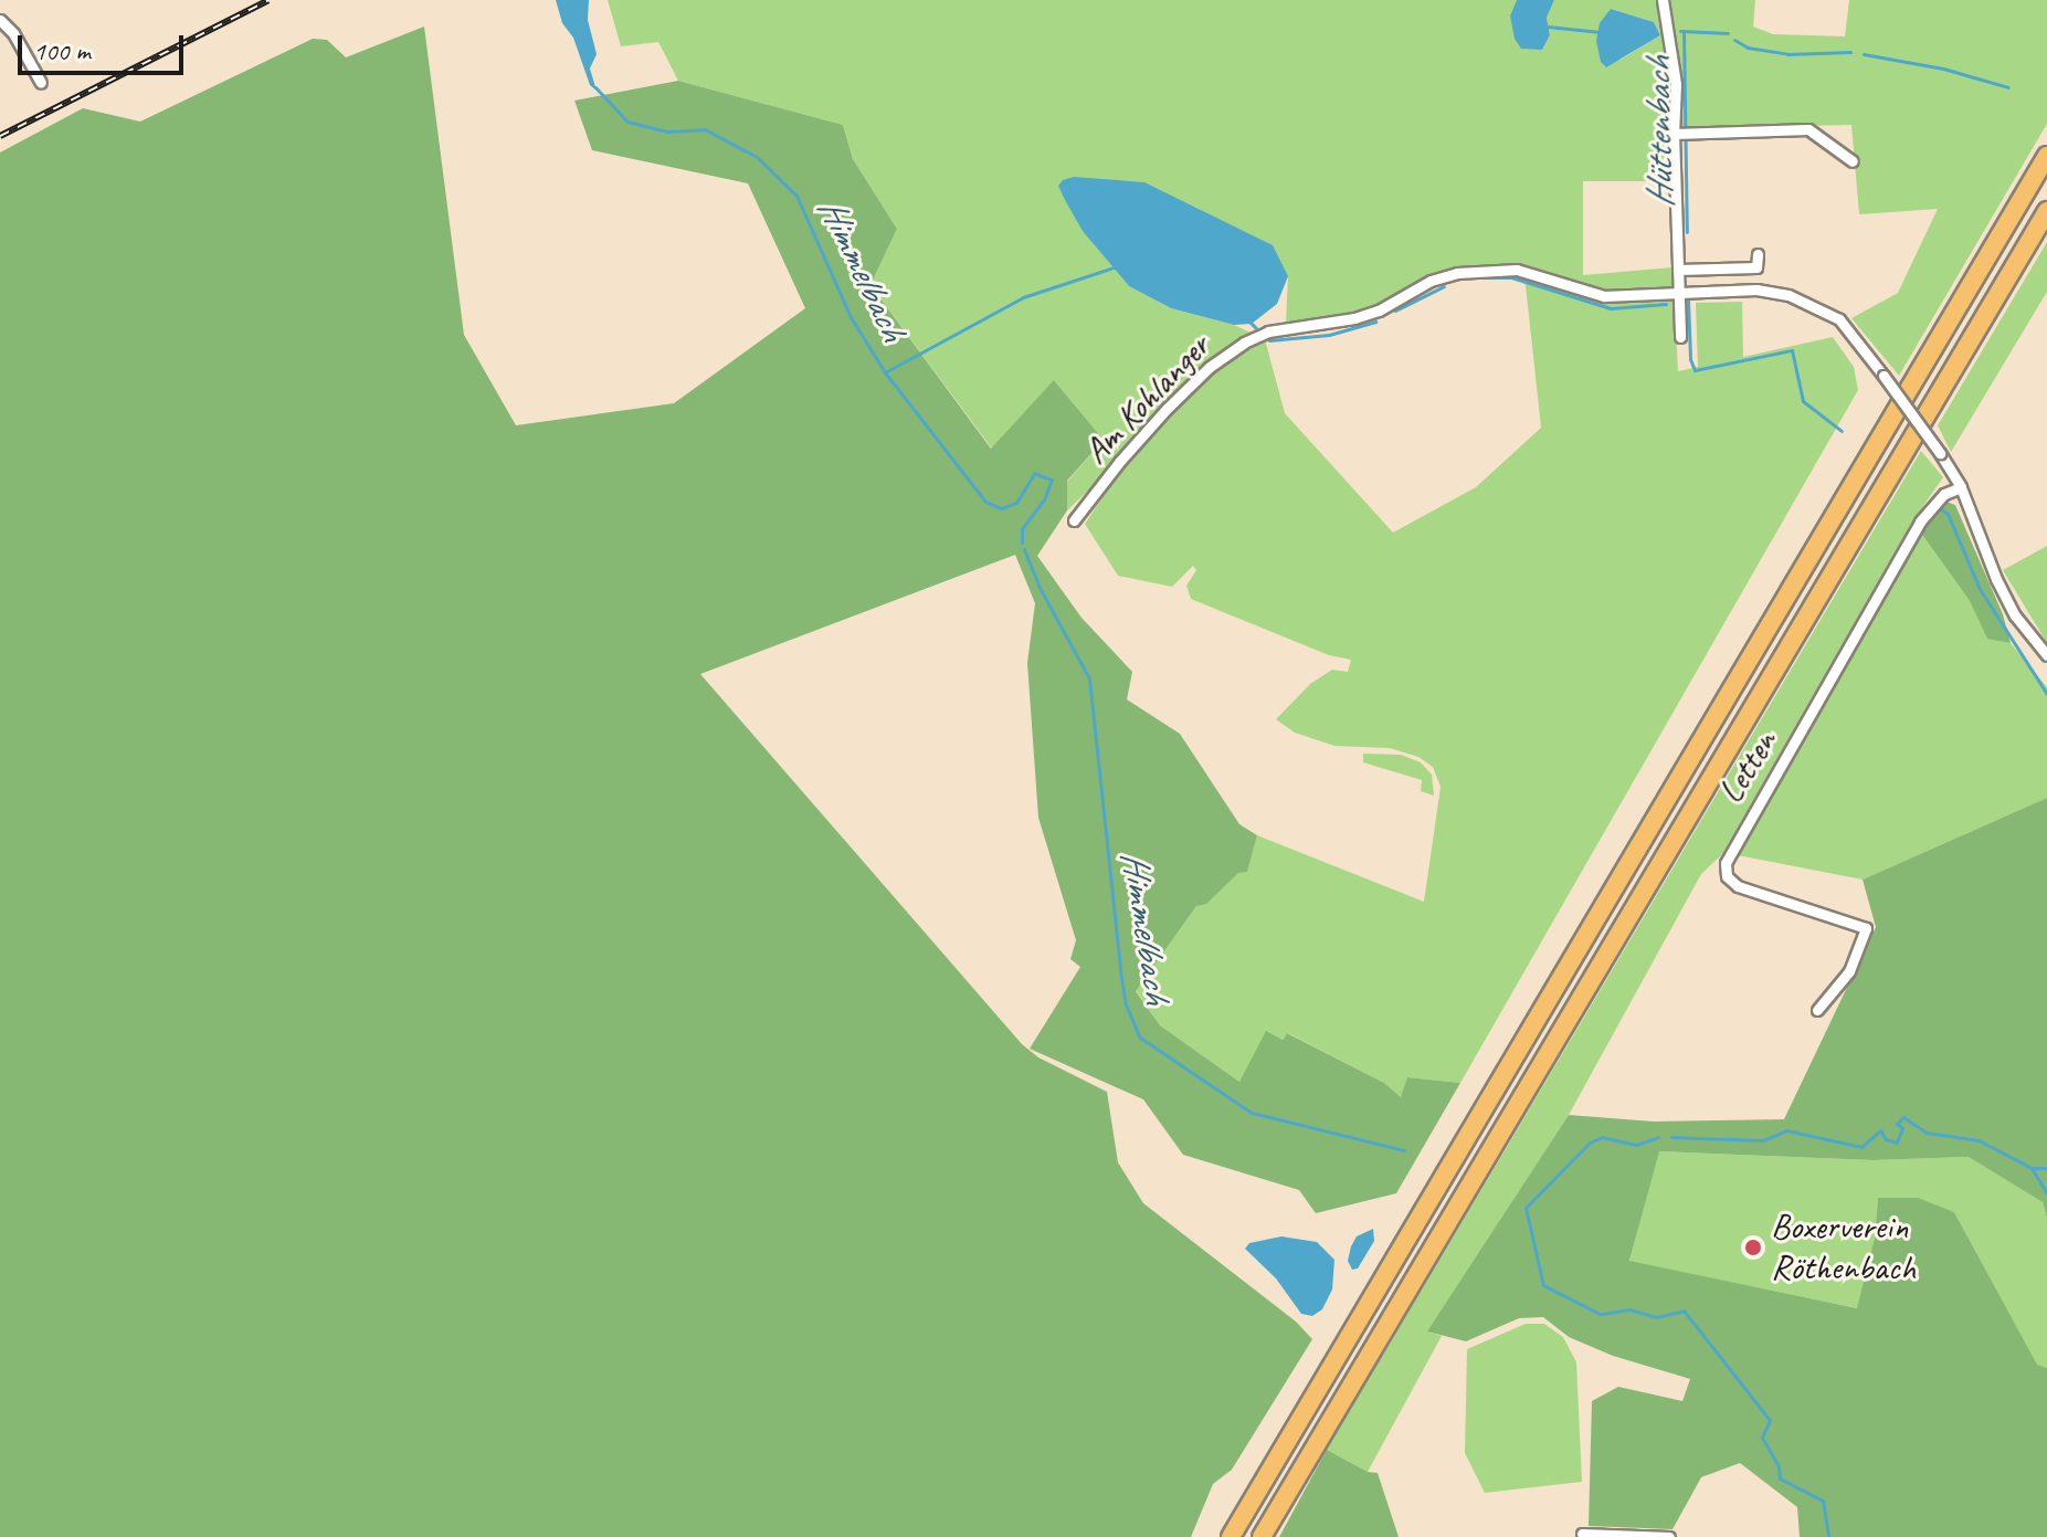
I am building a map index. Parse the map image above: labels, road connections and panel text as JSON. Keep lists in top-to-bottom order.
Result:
{
  "streets": {
    "street": ["Am Kohlanger", "Letten"]
  },
  "water": ["Hüttenbach", "Himmelbach"],
  "places": ["Boxerverein Röthenbach"],
  "scale_bar": "100 m"
}
